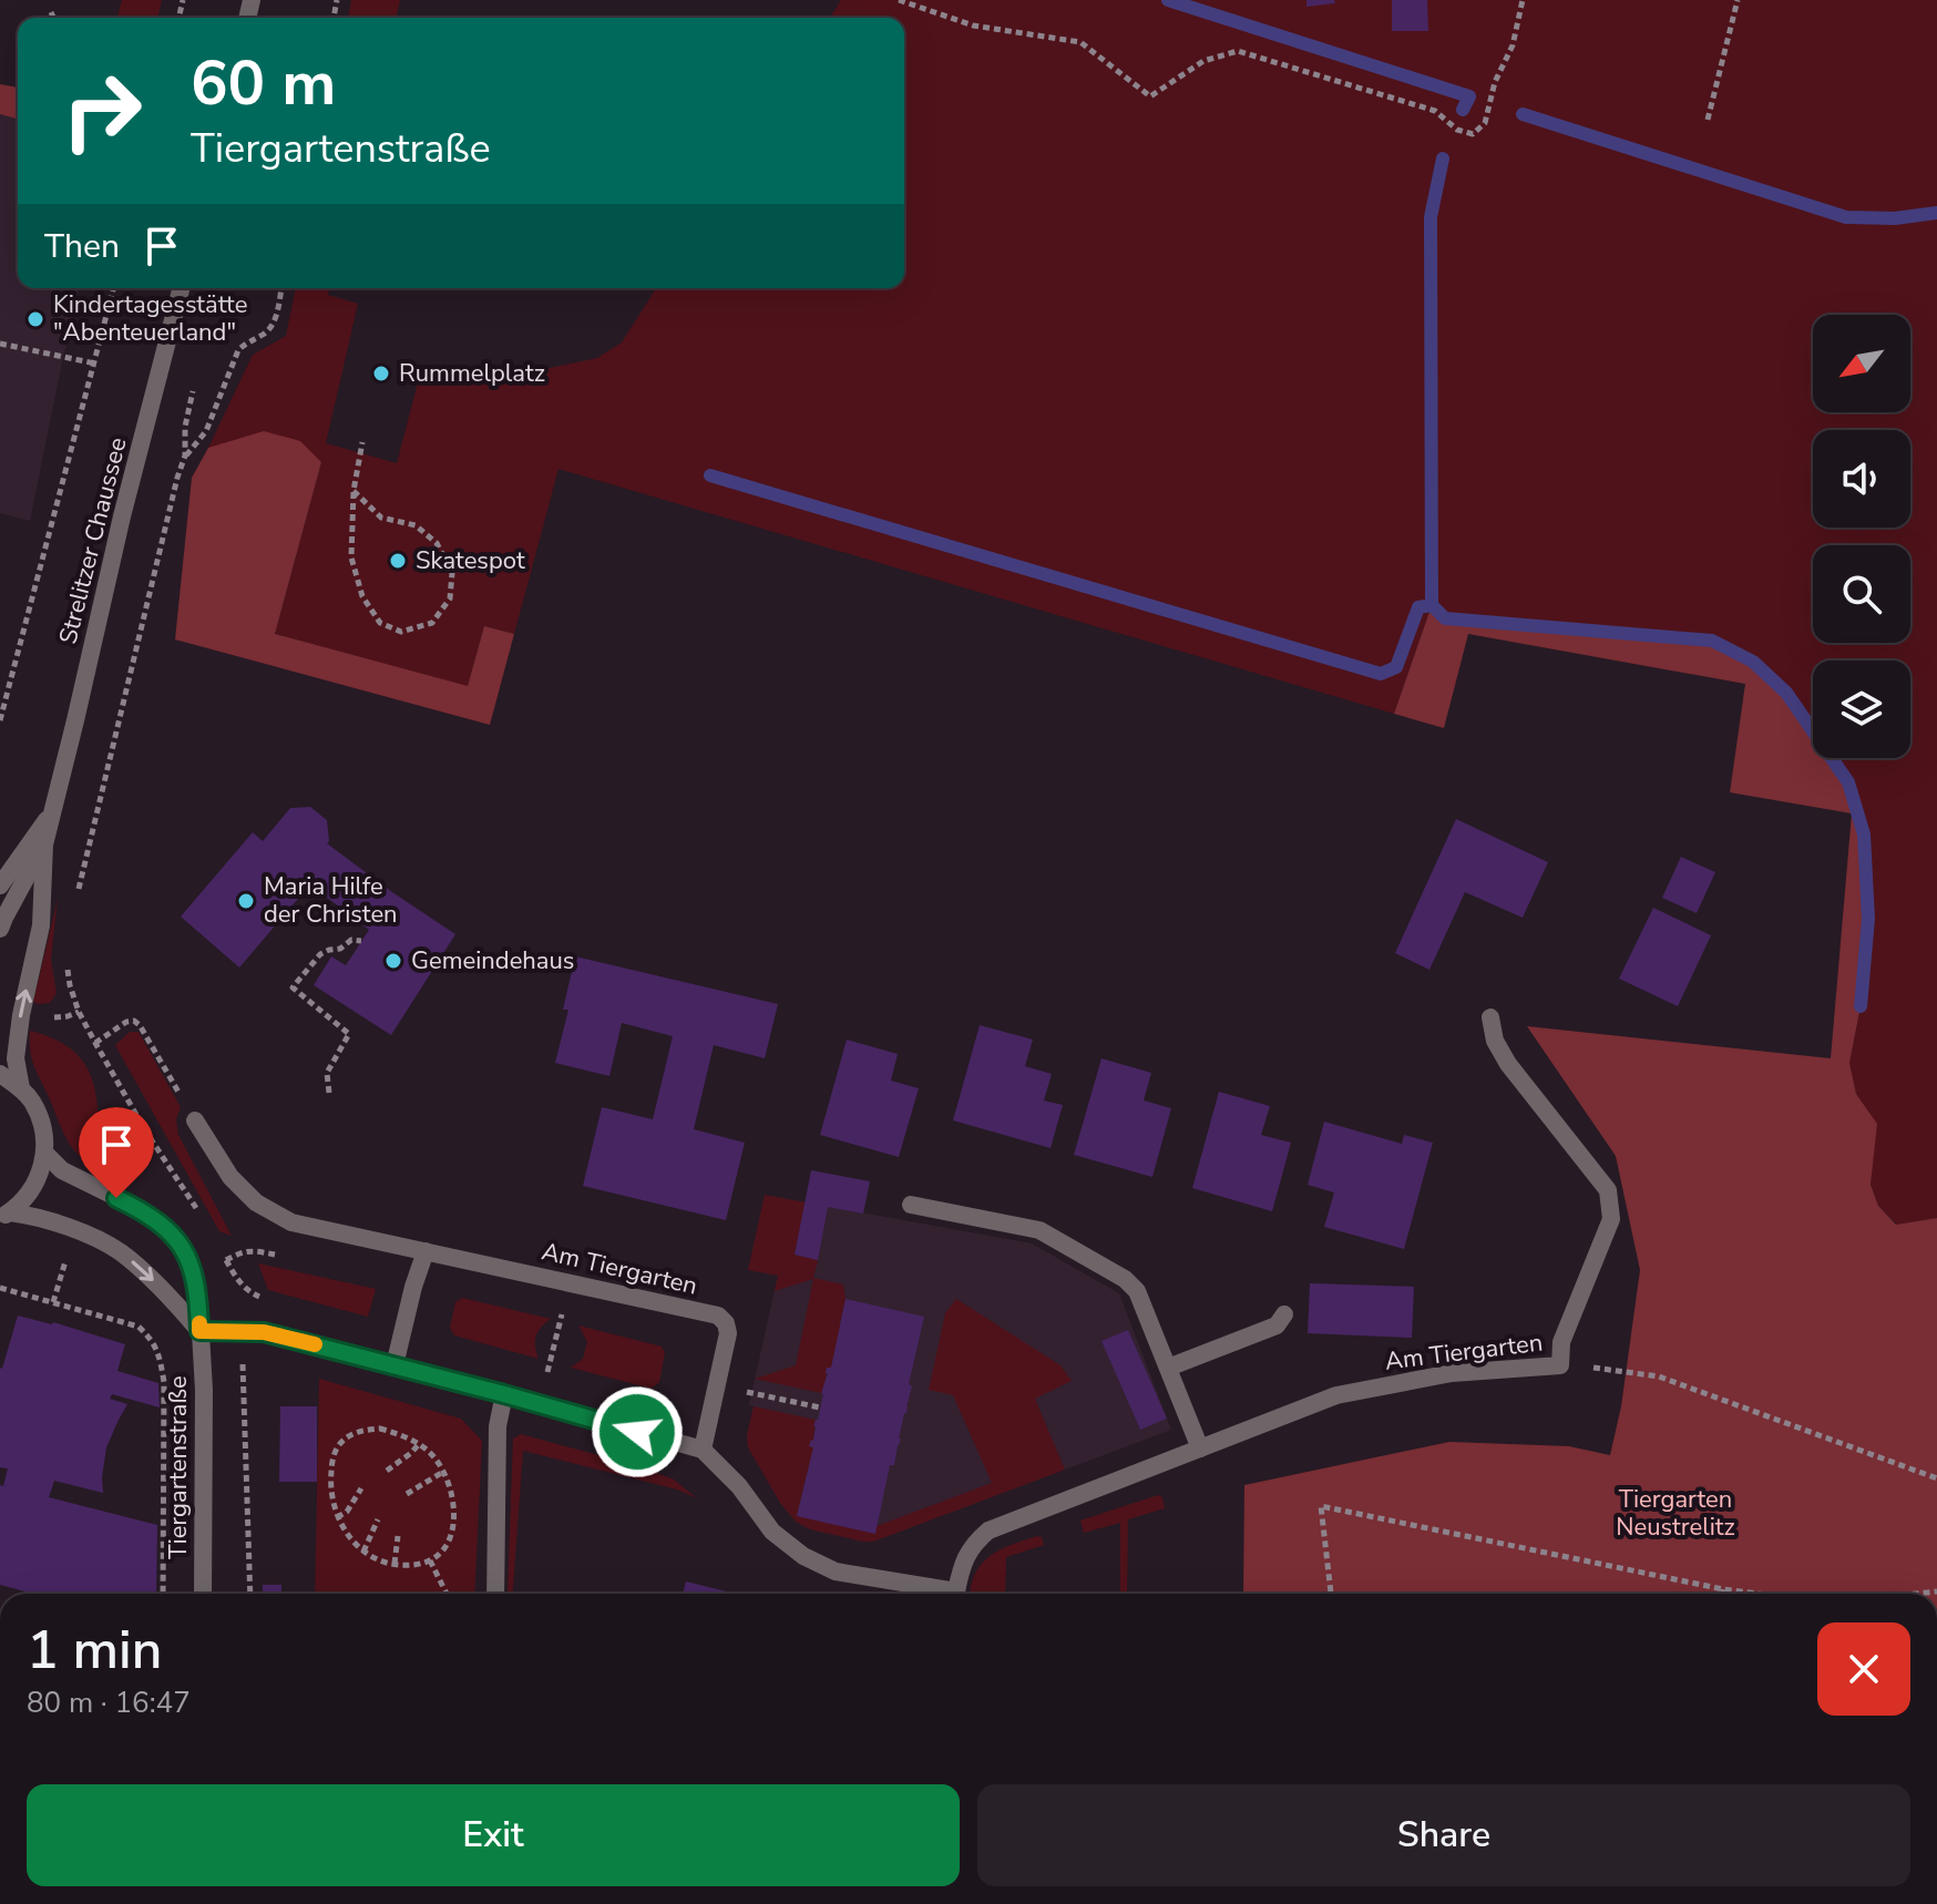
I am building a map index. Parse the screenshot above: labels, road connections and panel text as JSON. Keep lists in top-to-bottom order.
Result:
{
  "streets": {
    "street": ["Strelitzer Chaussee", "Am Tiergarten", "Tiergartenstraße"]
  },
  "crossings": [
    ["Am Tiergarten", "Tiergartenstraße"]
  ],
  "parks": ["Tiergarten Neustrelitz"],
  "places": [
    "Kindertagesstätte \"Abenteuerland\"",
    "Rummelplatz",
    "Skatespot",
    "Maria Hilfe der Christen",
    "Gemeindehaus"
  ],
  "north": "bottom left",
  "page": {
    "turn": ["60 m", "Tiergartenstraße"],
    "then": "Then",
    "heading": ["1 min", "80 m · 16:47"],
    "buttons": ["Exit", "Share"]
  }
}
